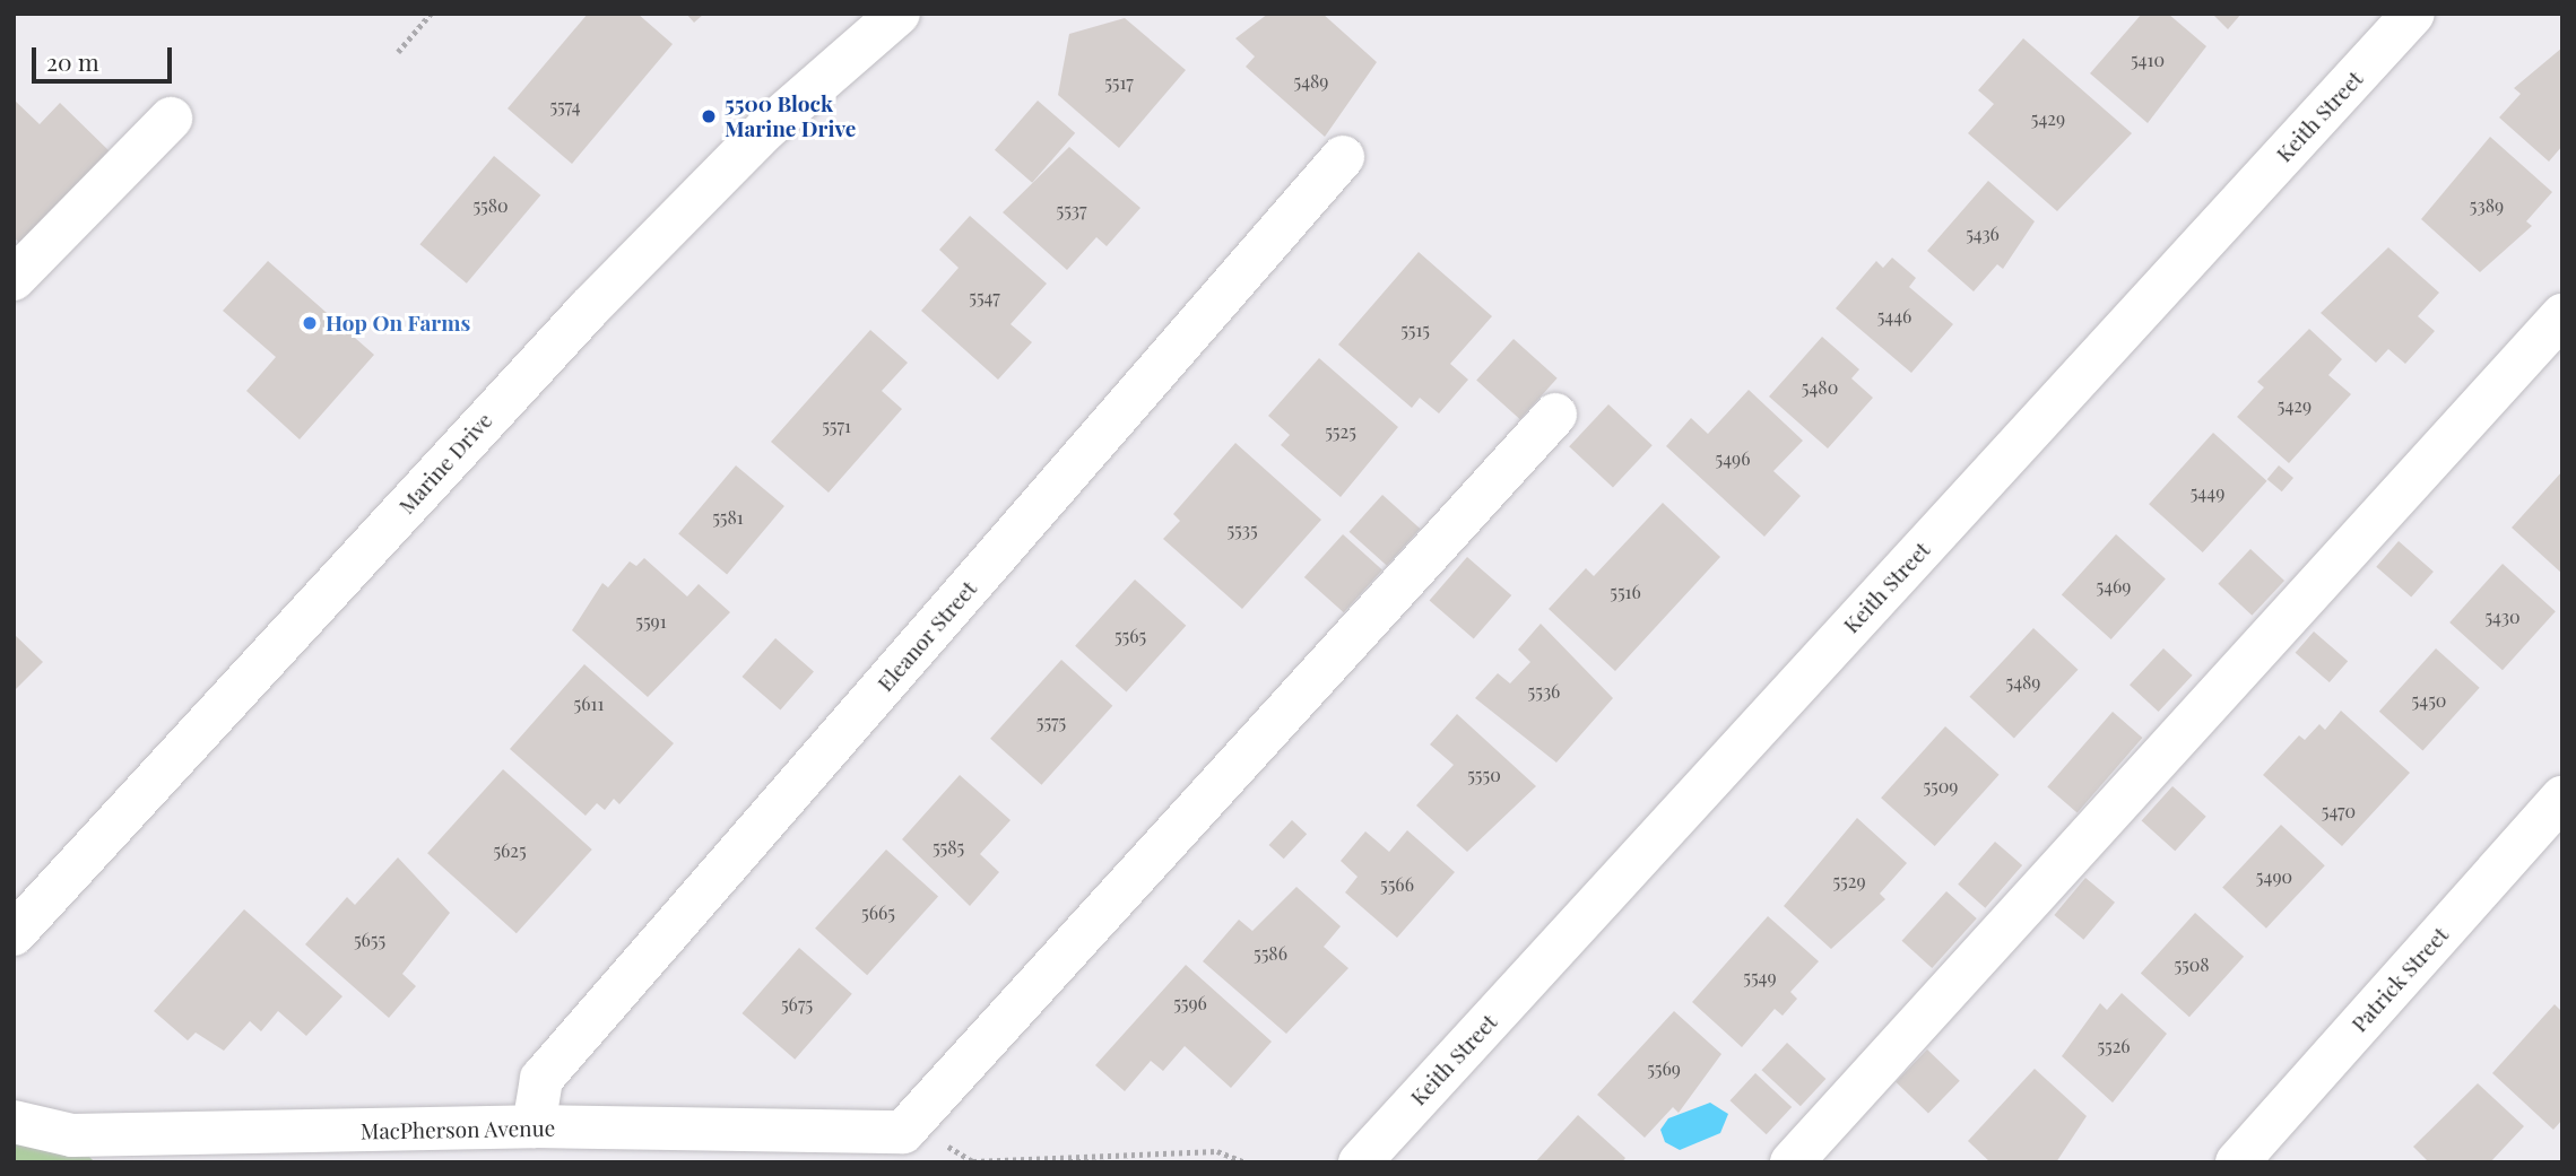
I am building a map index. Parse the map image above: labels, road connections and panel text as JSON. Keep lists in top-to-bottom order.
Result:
{
  "streets": {
    "street": [
      "Keith Street",
      "Marine Drive",
      "Eleanor Street",
      "Patrick Street",
      "MacPherson Avenue"
    ]
  },
  "crossings": [
    ["Eleanor Street", "MacPherson Avenue"]
  ],
  "places": ["5500 Block Marine Drive", "Hop On Farms"],
  "house_numbers": [
    "5410",
    "5489",
    "5517",
    "5574",
    "5429",
    "5580",
    "5389",
    "5537",
    "5436",
    "5547",
    "5446",
    "5515",
    "5480",
    "5429",
    "5571",
    "5525",
    "5496",
    "5449",
    "5581",
    "5535",
    "5469",
    "5516",
    "5430",
    "5591",
    "5565",
    "5489",
    "5536",
    "5450",
    "5611",
    "5575",
    "5550",
    "5509",
    "5470",
    "5585",
    "5625",
    "5490",
    "5529",
    "5566",
    "5665",
    "5655",
    "5586",
    "5508",
    "5549",
    "5596",
    "5675",
    "5526",
    "5569"
  ],
  "scale_bar": "20 m"
}
